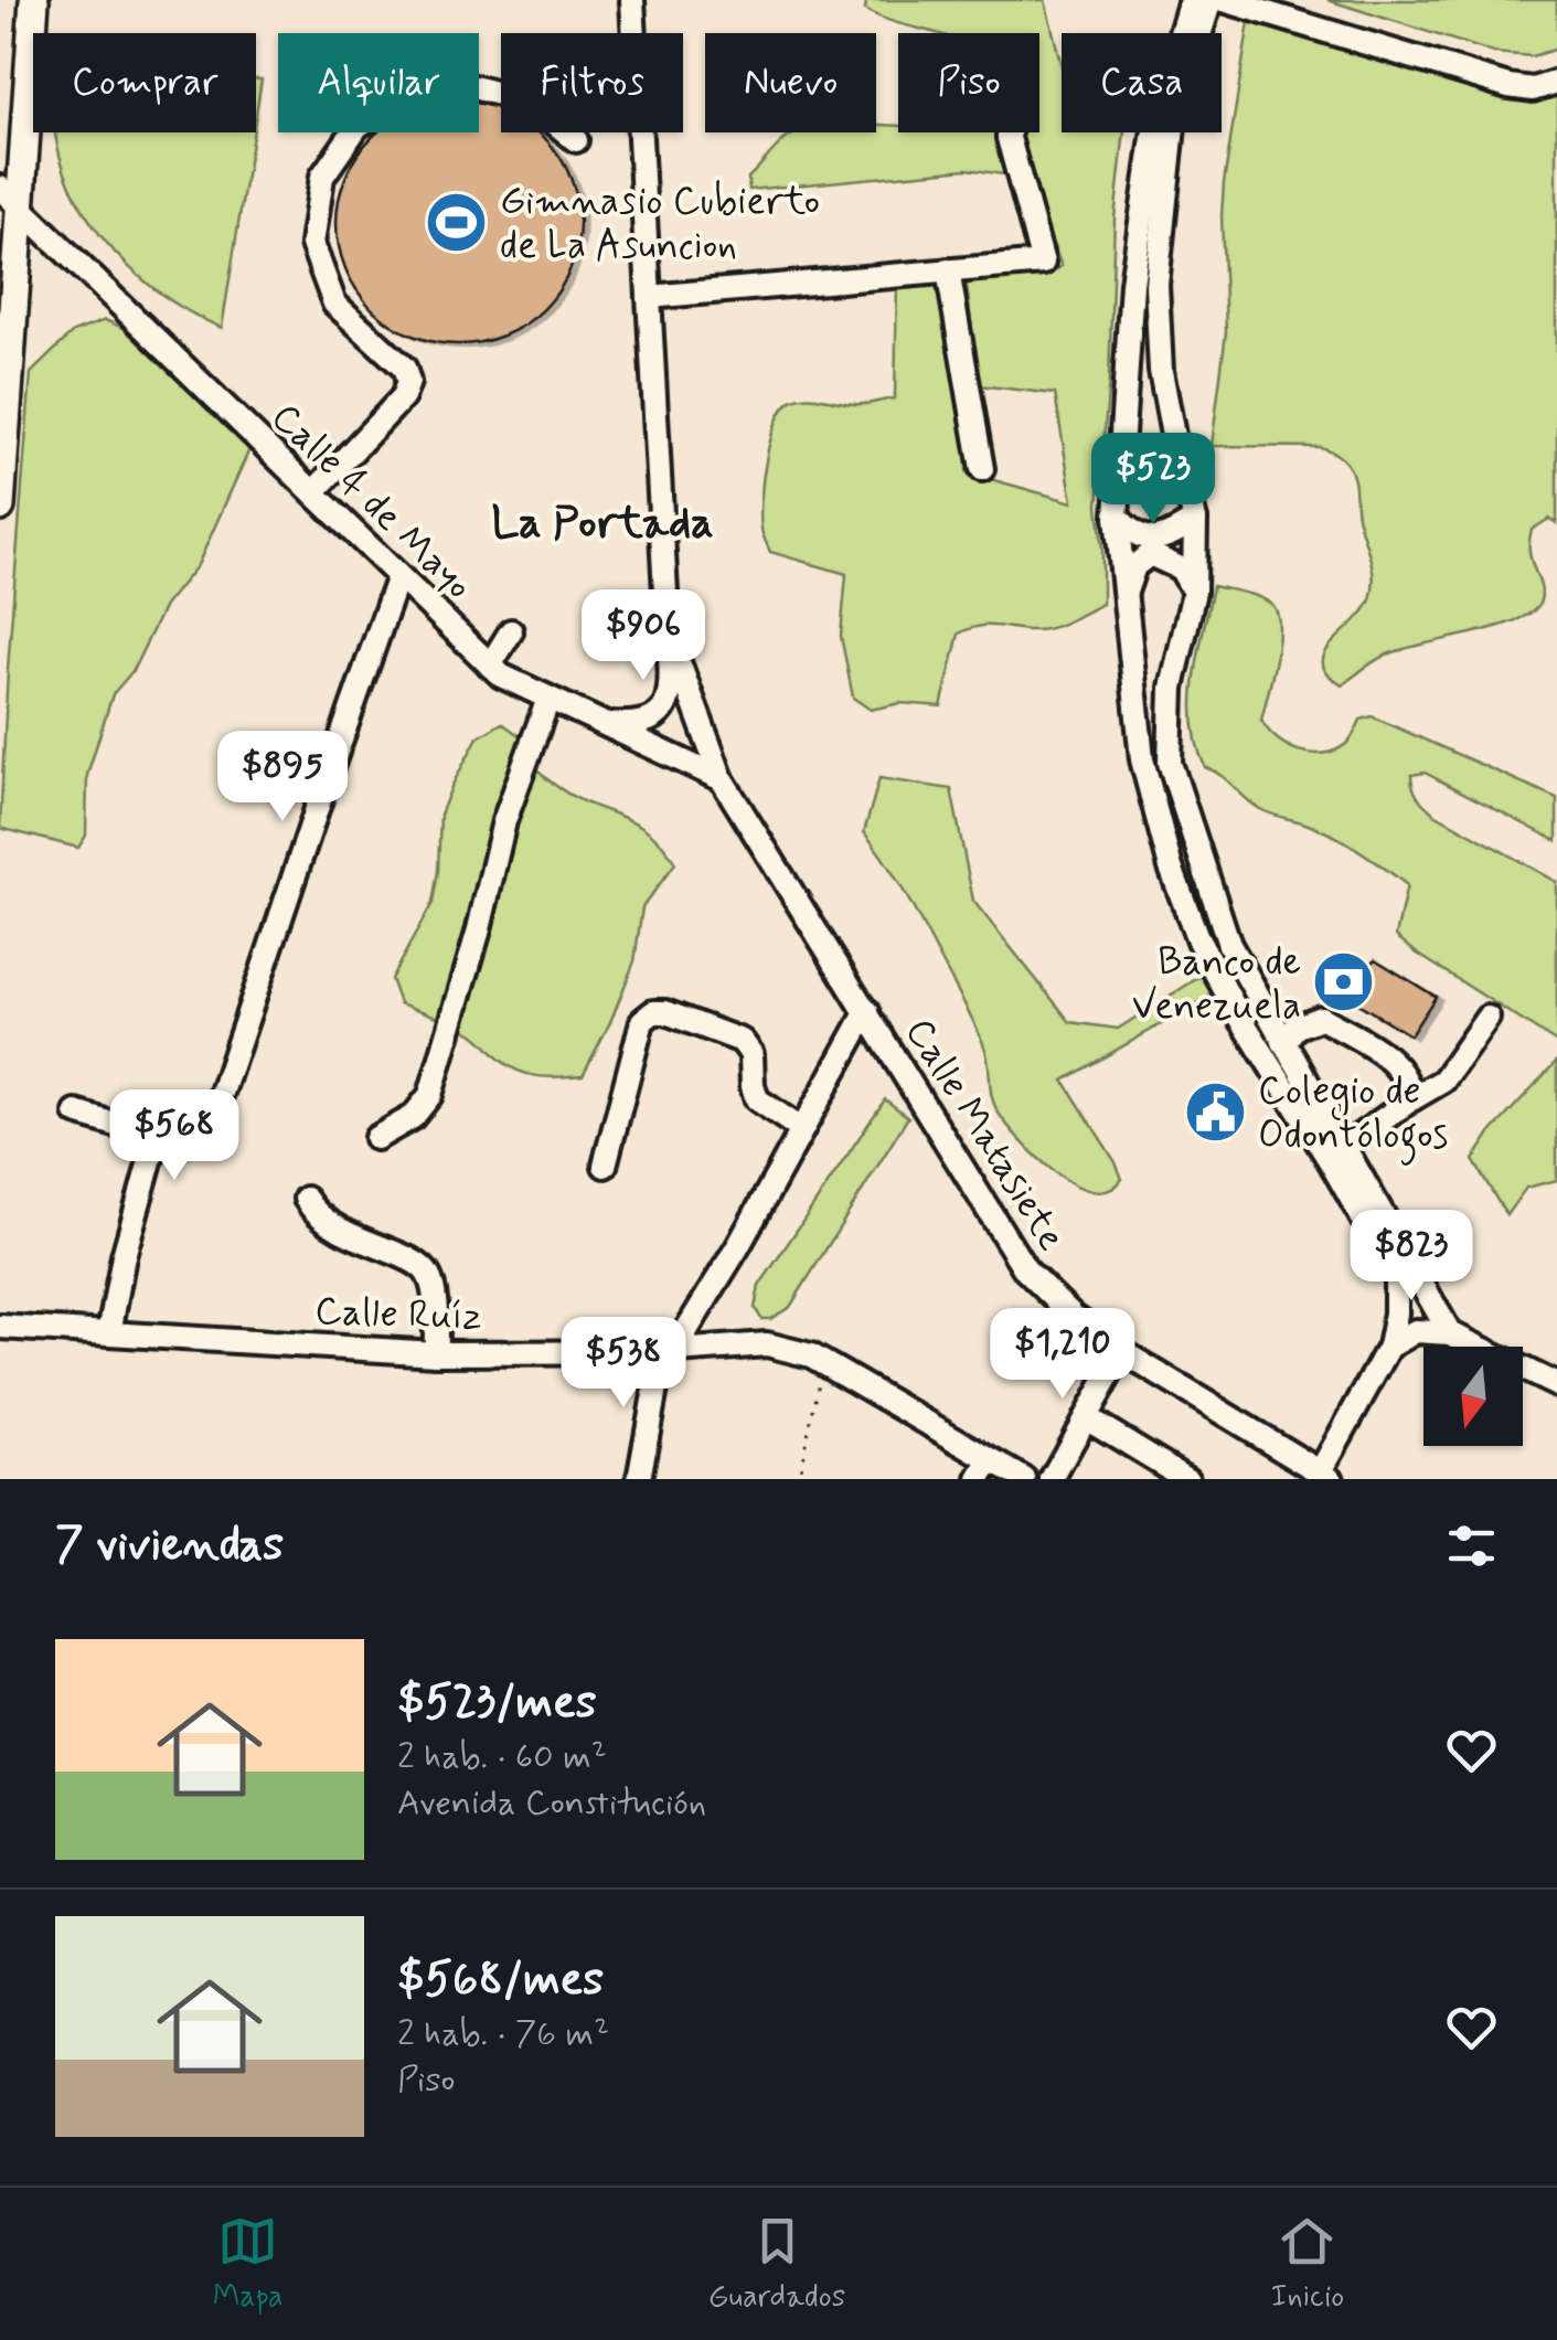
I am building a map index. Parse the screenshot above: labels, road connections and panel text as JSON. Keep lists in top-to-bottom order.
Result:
{
  "streets": {
    "street": ["Calle 4 de Mayo", "Calle Matasiete", "Calle Ruíz"]
  },
  "crossings": [
    ["Calle 4 de Mayo", "Calle Matasiete"]
  ],
  "districts": ["La Portada"],
  "places": {
    "sports": ["Gimnasio Cubierto de La Asuncion"],
    "bank": ["Banco de Venezuela"],
    "public building": ["Colegio de Odontólogos"]
  },
  "north": "bottom",
  "page": {
    "chip": [
      "Comprar",
      "Alquilar",
      "Filtros",
      "Nuevo",
      "Piso",
      "Casa"
    ],
    "price": [
      "$523",
      "$906",
      "$895",
      "$568",
      "$823",
      "$1,210",
      "$538"
    ],
    "heading": "7 viviendas",
    "list": [
      {
        "name": "$523/mes",
        "note": "2 hab. · 60 m² · Avenida Constitución"
      },
      {
        "name": "$568/mes",
        "note": "2 hab. · 76 m² · Piso"
      }
    ],
    "tabs": ["Mapa", "Guardados", "Inicio"]
  }
}
